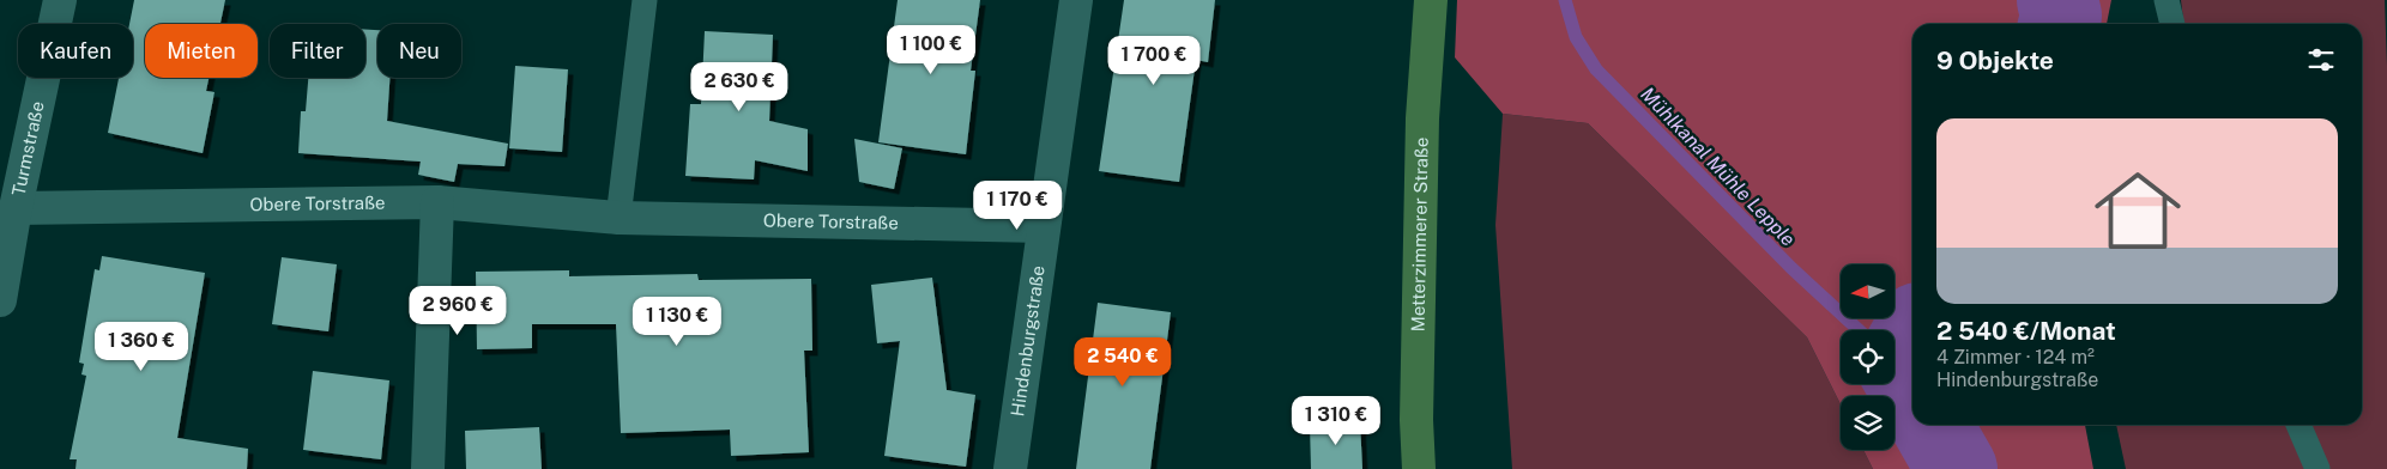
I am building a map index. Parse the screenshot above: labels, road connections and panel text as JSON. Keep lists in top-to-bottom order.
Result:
{
  "streets": {
    "main road": ["Metterzimmerer Straße"],
    "street": ["Turmstraße", "Obere Torstraße", "Hindenburgstraße"]
  },
  "crossings": [
    ["Turmstraße", "Obere Torstraße"],
    ["Obere Torstraße", "Hindenburgstraße"]
  ],
  "water": ["Mühlkanal Mühle Lepple"],
  "north": "left",
  "page": {
    "chip": [
      "Kaufen",
      "Mieten",
      "Filter",
      "Neu"
    ],
    "heading": "9 Objekte",
    "price": [
      "1 100 €",
      "1 700 €",
      "2 630 €",
      "1 170 €",
      "2 960 €",
      "1 130 €",
      "1 360 €",
      "2 540 €",
      "1 310 €"
    ],
    "list": [
      {
        "name": "2 540 €/Monat",
        "note": "4 Zimmer · 124 m² · Hindenburgstraße"
      }
    ]
  }
}
